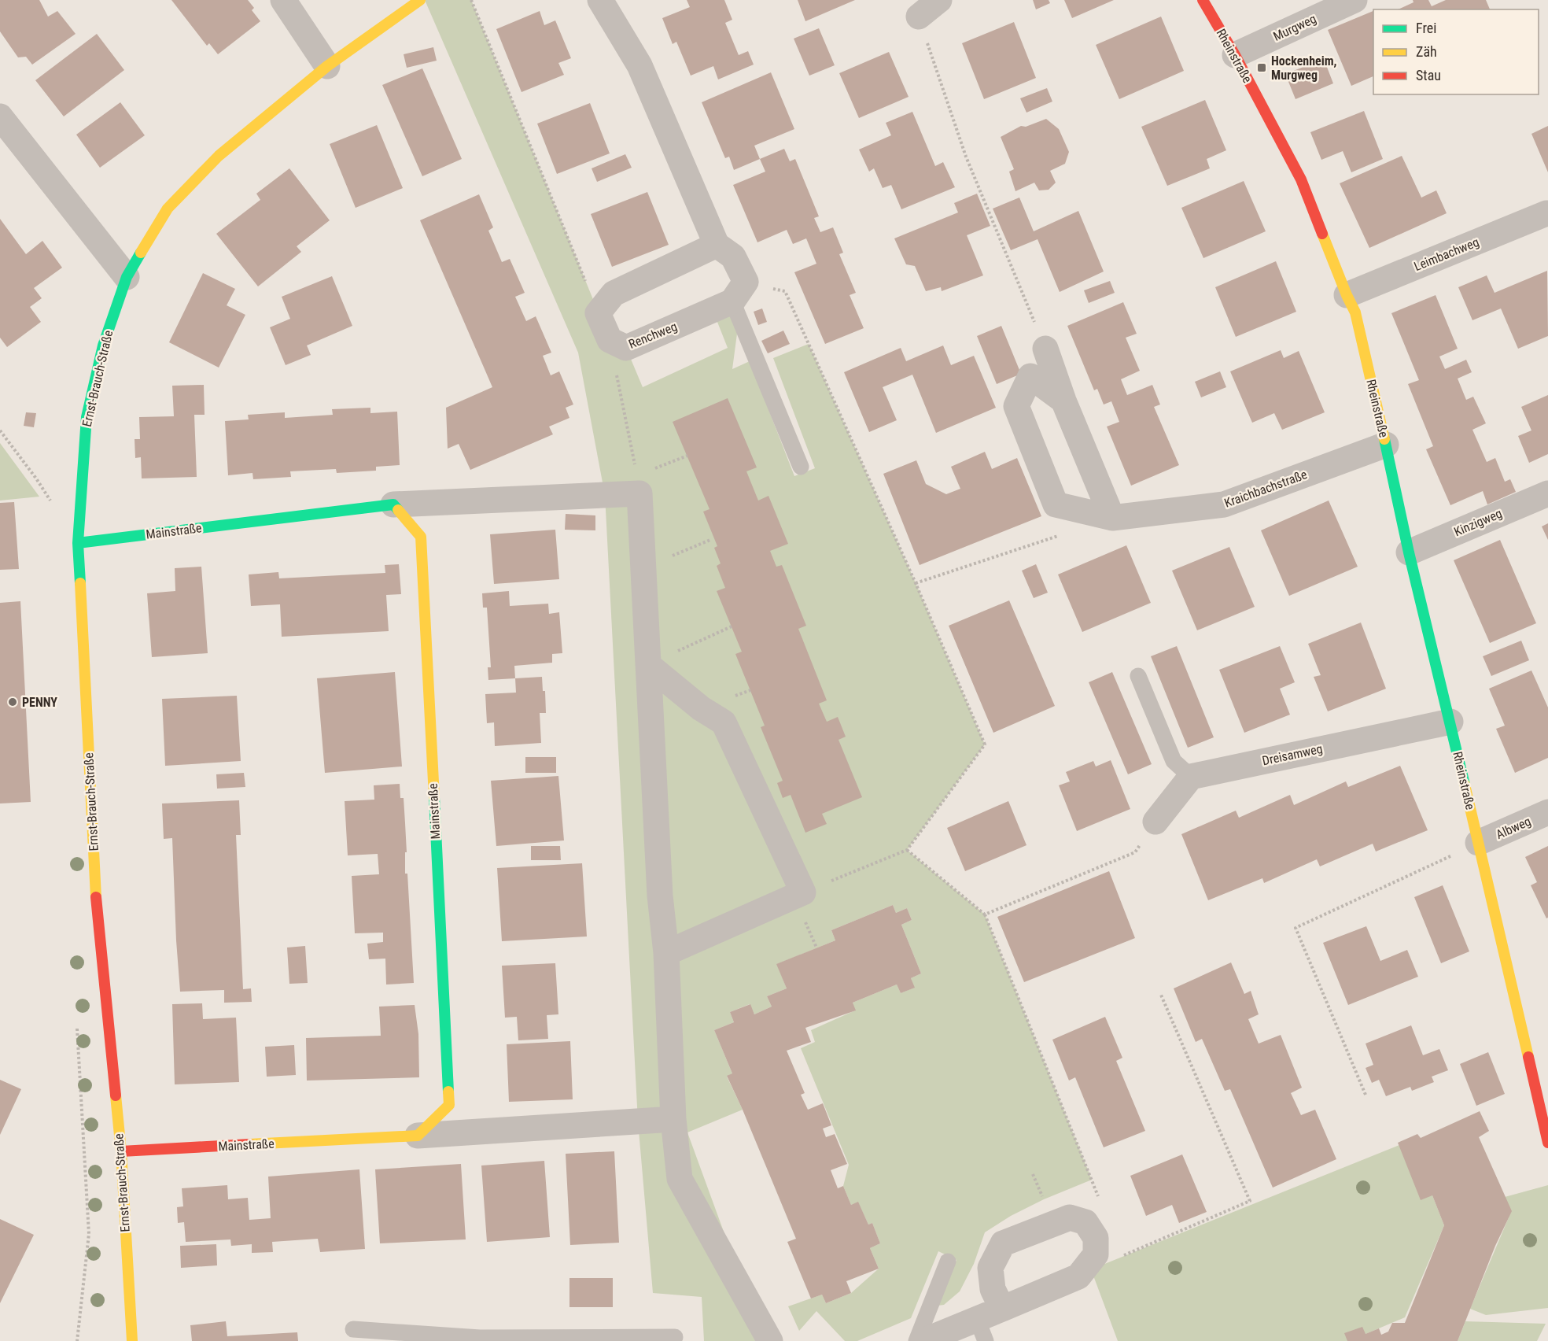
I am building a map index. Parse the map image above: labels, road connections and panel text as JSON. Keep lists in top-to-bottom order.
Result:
{
  "streets": {
    "street": [
      "Murgweg",
      "Rheinstraße",
      "Leimbachweg",
      "Renchweg",
      "Ernst-Brauch-Straße",
      "Kraichbachstraße",
      "Kinzigweg",
      "Mainstraße",
      "Dreisamweg",
      "Albweg"
    ]
  },
  "crossings": [
    ["Murgweg", "Rheinstraße"],
    ["Rheinstraße", "Leimbachweg"],
    ["Rheinstraße", "Kraichbachstraße"],
    ["Rheinstraße", "Kinzigweg"],
    ["Rheinstraße", "Dreisamweg"],
    ["Rheinstraße", "Albweg"],
    ["Ernst-Brauch-Straße", "Mainstraße"]
  ],
  "places": {
    "transit": ["Hockenheim, Murgweg"],
    "other": ["PENNY"]
  },
  "legend": ["Frei", "Zäh", "Stau"]
}
